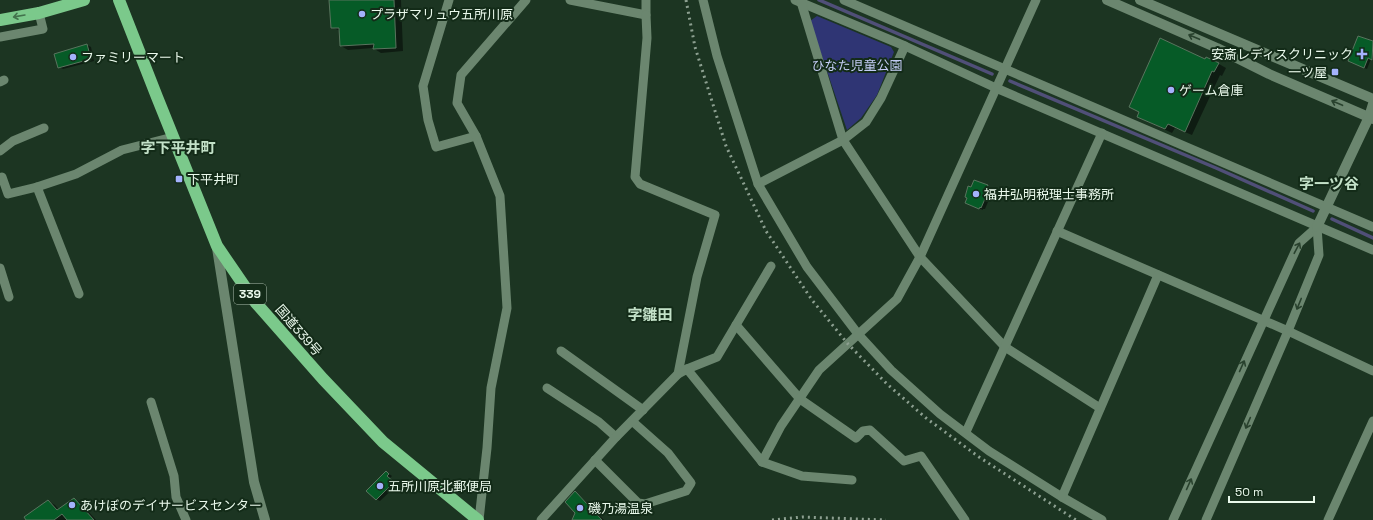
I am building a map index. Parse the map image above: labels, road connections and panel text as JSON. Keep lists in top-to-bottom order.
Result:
{
  "streets": {
    "highway": ["339", "国道339号"]
  },
  "districts": ["字下平井町", "字一ツ谷", "字雛田"],
  "parks": ["ひなた児童公園"],
  "places": {
    "other": [
      "プラザマリュウ五所川原",
      "ファミリーマート",
      "ゲーム倉庫",
      "福井弘明税理士事務所",
      "五所川原北郵便局",
      "あけぼのデイサービスセンター",
      "磯乃湯温泉"
    ],
    "health": ["安斎レディスクリニック"],
    "transit": ["一ツ屋", "下平井町"]
  },
  "scale_bar": "50 m"
}
